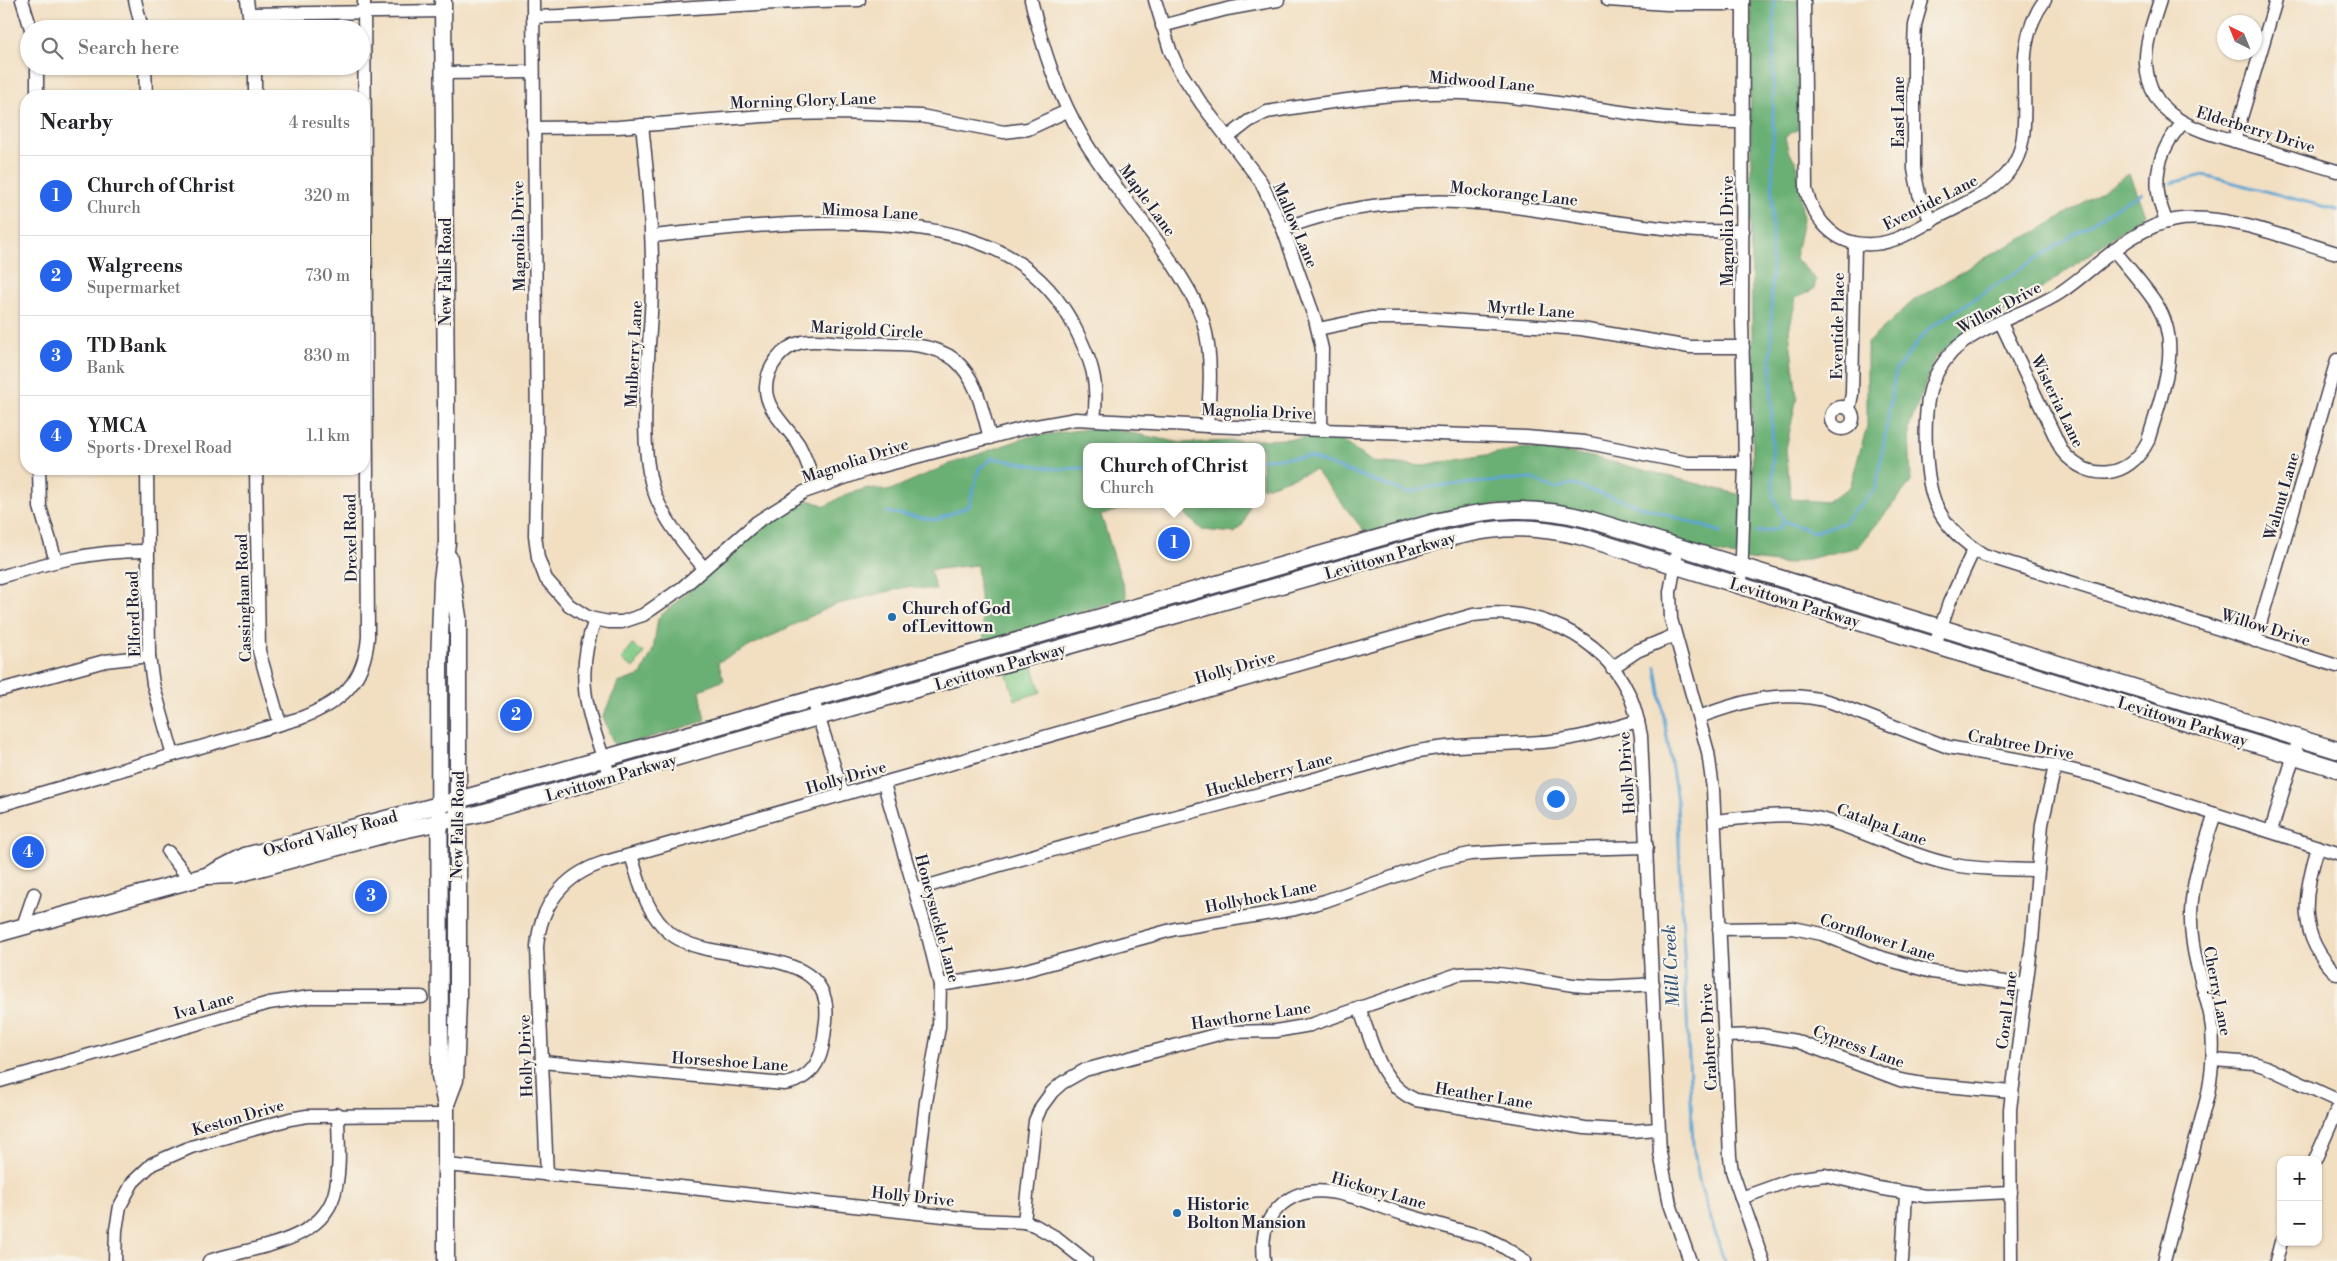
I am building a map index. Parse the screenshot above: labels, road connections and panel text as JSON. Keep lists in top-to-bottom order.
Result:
{
  "streets": {
    "main road": ["New Falls Road", "Levittown Parkway", "Oxford Valley Road"],
    "street": [
      "Midwood Lane",
      "Morning Glory Lane",
      "East Lane",
      "Elderberry Drive",
      "Mockorange Lane",
      "Maple Lane",
      "Eventide Lane",
      "Mimosa Lane",
      "Mallow Lane",
      "Magnolia Drive",
      "Willow Drive",
      "Myrtle Lane",
      "Eventide Place",
      "Marigold Circle",
      "Mulberry Lane",
      "Wisteria Lane",
      "Walnut Lane",
      "Drexel Road",
      "Cassingham Road",
      "Elford Road",
      "Holly Drive",
      "Crabtree Drive",
      "Huckleberry Lane",
      "Catalpa Lane",
      "Hollyhock Lane",
      "Honeysuckle Lane",
      "Cornflower Lane",
      "Cherry Lane",
      "Iva Lane",
      "Coral Lane",
      "Hawthorne Lane",
      "Cypress Lane",
      "Horseshoe Lane",
      "Heather Lane",
      "Keston Drive",
      "Hickory Lane"
    ]
  },
  "crossings": [
    ["Midwood Lane", "Mallow Lane"],
    ["Midwood Lane", "Magnolia Drive"],
    ["Morning Glory Lane", "Maple Lane"],
    ["Morning Glory Lane", "Magnolia Drive"],
    ["Morning Glory Lane", "Mulberry Lane"],
    ["East Lane", "Eventide Lane"],
    ["Mockorange Lane", "Mallow Lane"],
    ["Mockorange Lane", "Magnolia Drive"],
    ["Maple Lane", "Magnolia Drive"],
    ["Eventide Lane", "Eventide Place"],
    ["Mimosa Lane", "Magnolia Drive"],
    ["Mimosa Lane", "Mulberry Lane"],
    ["Mallow Lane", "Magnolia Drive"],
    ["Mallow Lane", "Myrtle Lane"],
    ["Magnolia Drive", "Myrtle Lane"],
    ["Magnolia Drive", "Marigold Circle"],
    ["Magnolia Drive", "Mulberry Lane"],
    ["Magnolia Drive", "Levittown Parkway"],
    ["New Falls Road", "Levittown Parkway"],
    ["New Falls Road", "Holly Drive"],
    ["New Falls Road", "Oxford Valley Road"],
    ["New Falls Road", "Keston Drive"],
    ["Willow Drive", "Wisteria Lane"],
    ["Willow Drive", "Walnut Lane"],
    ["Drexel Road", "Cassingham Road"],
    ["Drexel Road", "Elford Road"],
    ["Levittown Parkway", "Crabtree Drive"],
    ["Levittown Parkway", "Oxford Valley Road"],
    ["Holly Drive", "Huckleberry Lane"],
    ["Holly Drive", "Hollyhock Lane"],
    ["Holly Drive", "Honeysuckle Lane"],
    ["Holly Drive", "Hawthorne Lane"],
    ["Holly Drive", "Horseshoe Lane"],
    ["Holly Drive", "Heather Lane"],
    ["Crabtree Drive", "Catalpa Lane"],
    ["Crabtree Drive", "Cornflower Lane"],
    ["Crabtree Drive", "Cherry Lane"],
    ["Crabtree Drive", "Coral Lane"],
    ["Crabtree Drive", "Cypress Lane"],
    ["Huckleberry Lane", "Honeysuckle Lane"],
    ["Catalpa Lane", "Coral Lane"],
    ["Hollyhock Lane", "Honeysuckle Lane"],
    ["Cornflower Lane", "Coral Lane"],
    ["Coral Lane", "Cypress Lane"],
    ["Hawthorne Lane", "Heather Lane"]
  ],
  "water": ["Mill Creek"],
  "places": ["Church of God of Levittown", "Historic Bolton Mansion"],
  "north": "top left",
  "page": {
    "search": "Search here",
    "heading": ["Nearby", "4 results"],
    "list": [
      {
        "mark": "1",
        "name": "Church of Christ",
        "note": "Church",
        "value": "320 m"
      },
      {
        "mark": "2",
        "name": "Walgreens",
        "note": "Supermarket",
        "value": "730 m"
      },
      {
        "mark": "3",
        "name": "TD Bank",
        "note": "Bank",
        "value": "830 m"
      },
      {
        "mark": "4",
        "name": "YMCA",
        "note": "Sports · Drexel Road",
        "value": "1.1 km"
      }
    ],
    "popup": ["Church of Christ", "Church"],
    "pins": [
      "1",
      "2",
      "4",
      "3"
    ],
    "map_buttons": ["+", "−"]
  }
}
